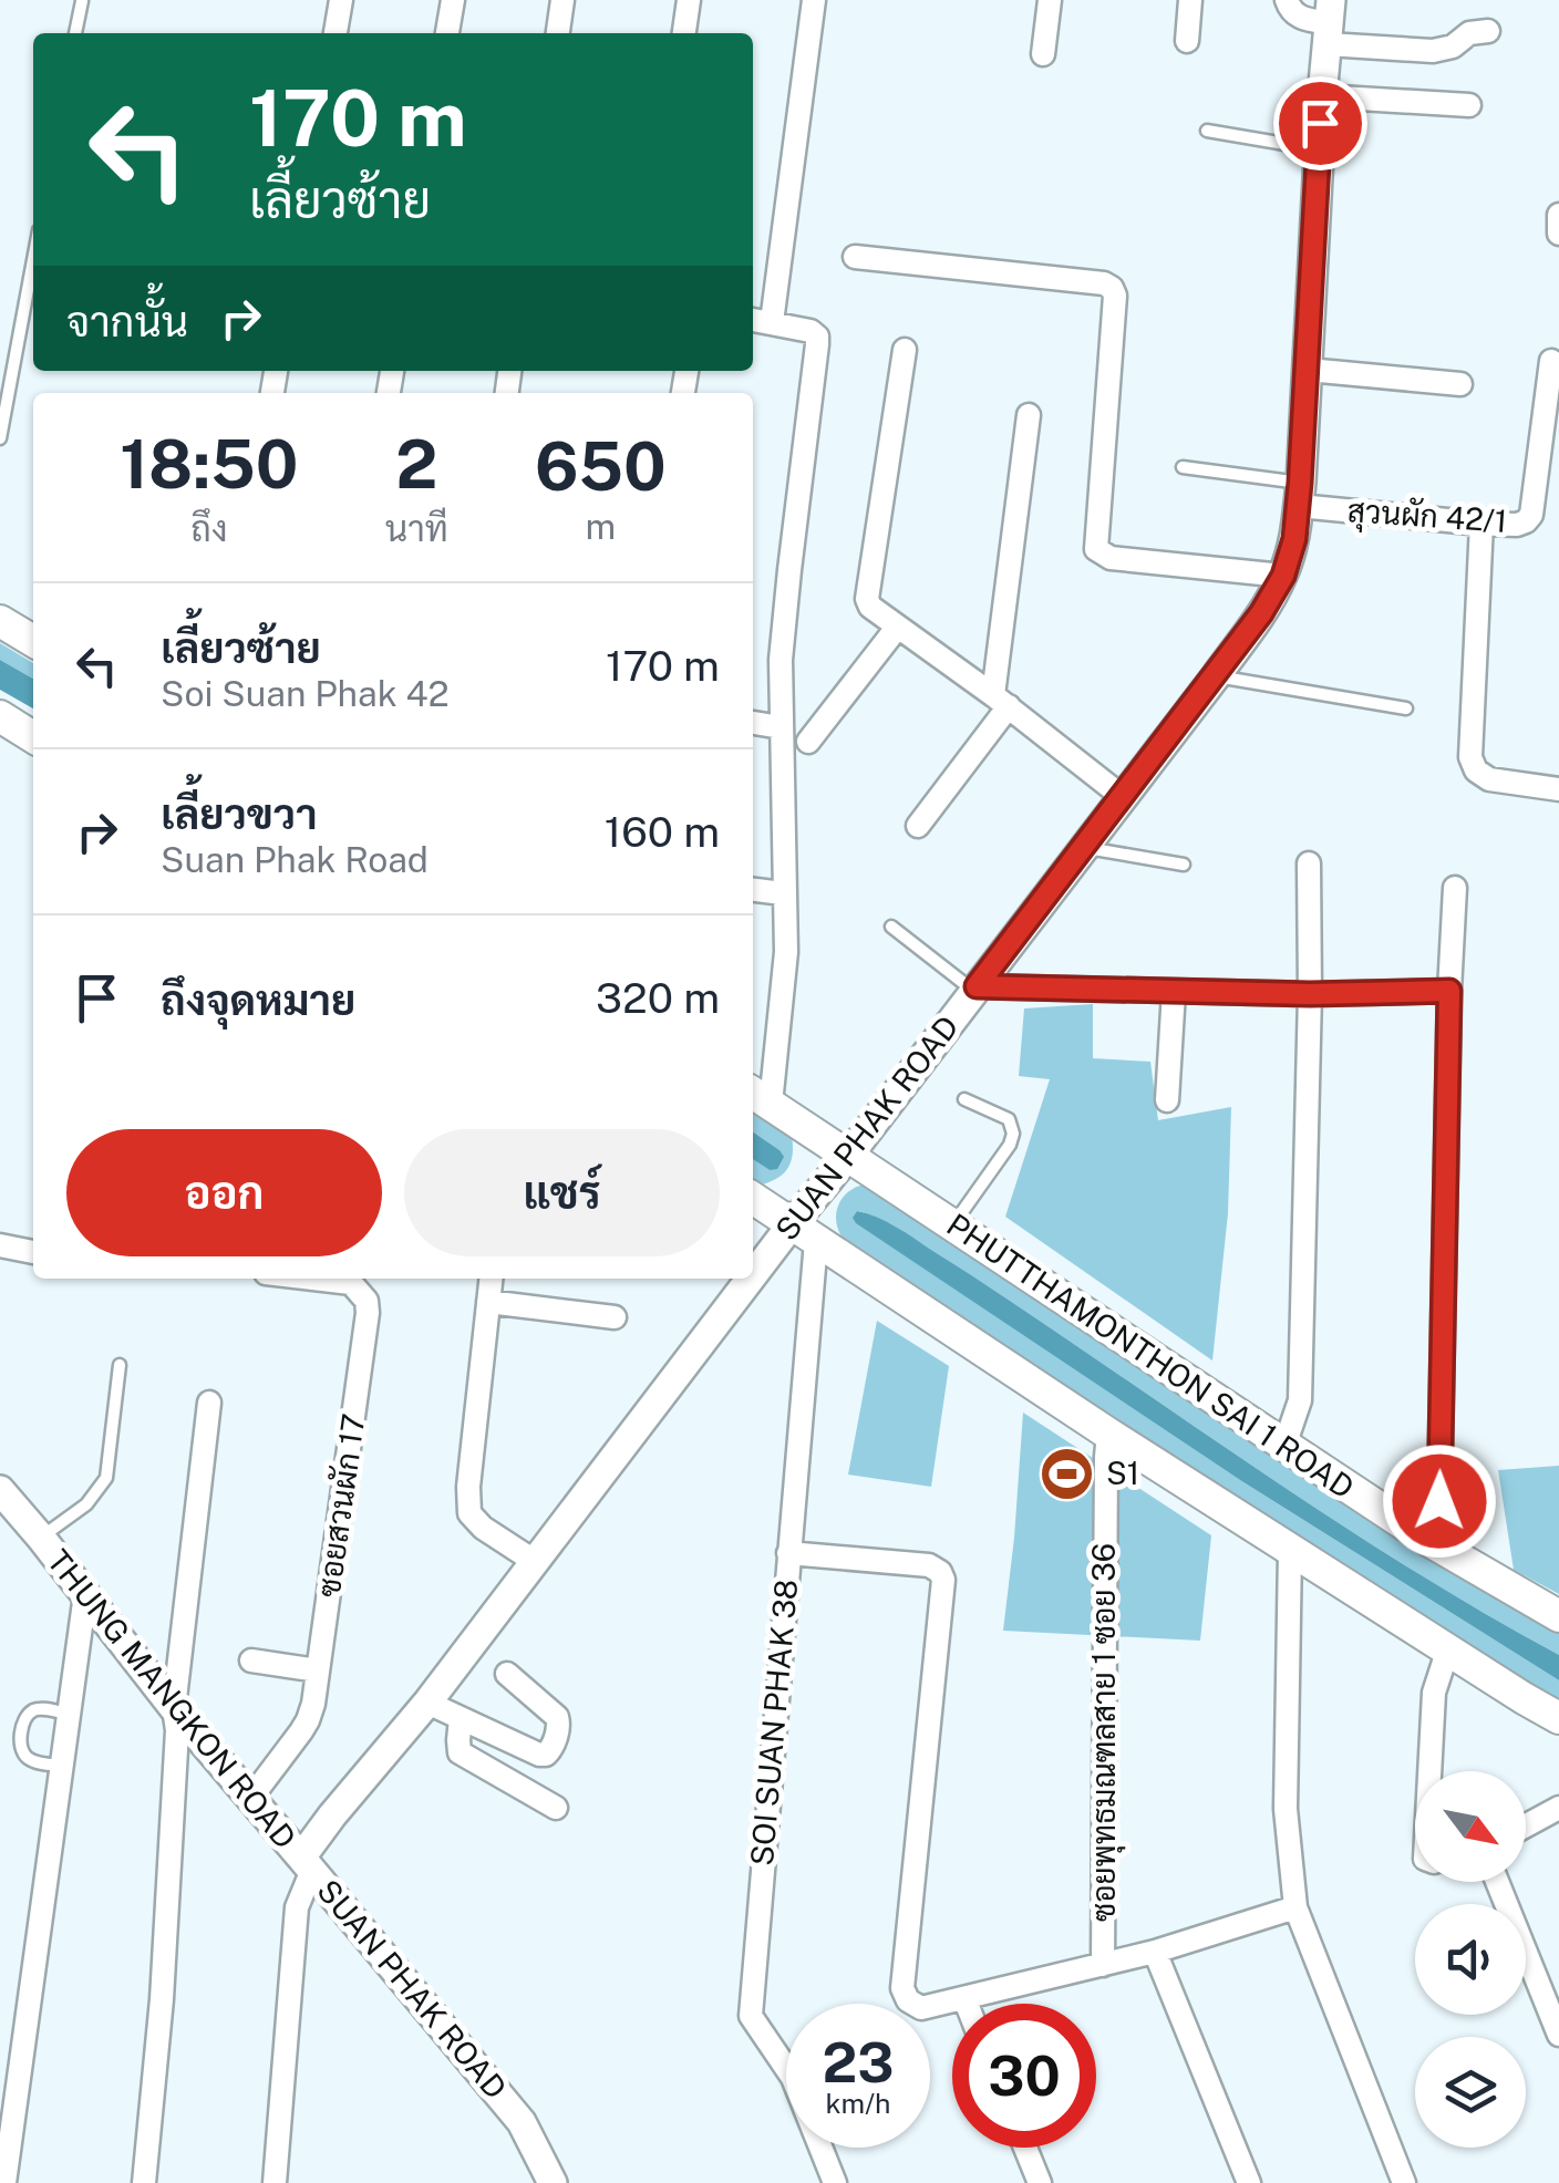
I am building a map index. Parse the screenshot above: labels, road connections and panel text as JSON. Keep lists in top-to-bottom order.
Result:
{
  "streets": {
    "main road": ["PHUTTHAMONTHON SAI 1 ROAD"],
    "street": [
      "สุวนผัก 42/1",
      "SUAN PHAK ROAD",
      "ซอยสวนผัก 17",
      "THUNG MANGKON ROAD",
      "SOI SUAN PHAK 38",
      "ซอยพุทธมณฑลสาย 1 ซอย 36"
    ]
  },
  "crossings": [
    ["สุวนผัก 42/1", "SUAN PHAK ROAD"],
    ["SUAN PHAK ROAD", "PHUTTHAMONTHON SAI 1 ROAD"],
    ["SUAN PHAK ROAD", "THUNG MANGKON ROAD"],
    ["SUAN PHAK ROAD", "SOI SUAN PHAK 38"],
    ["ซอยสวนผัก 17", "THUNG MANGKON ROAD"]
  ],
  "places": {
    "sports": ["S1"]
  },
  "north": "bottom right",
  "page": {
    "turn": ["170 m", "เลี้ยวซ้าย"],
    "then": "จากนั้น",
    "eta": [
      "18:50",
      "ถึง",
      "2",
      "นาที",
      "650",
      "m"
    ],
    "list": [
      {
        "name": "เลี้ยวซ้าย",
        "note": "Soi Suan Phak 42",
        "value": "170 m"
      },
      {
        "name": "เลี้ยวขวา",
        "note": "Suan Phak Road",
        "value": "160 m"
      },
      {
        "name": "ถึงจุดหมาย",
        "value": "320 m"
      }
    ],
    "buttons": ["ออก", "แชร์"],
    "speed": "23 km/h",
    "limit": "30"
  }
}
